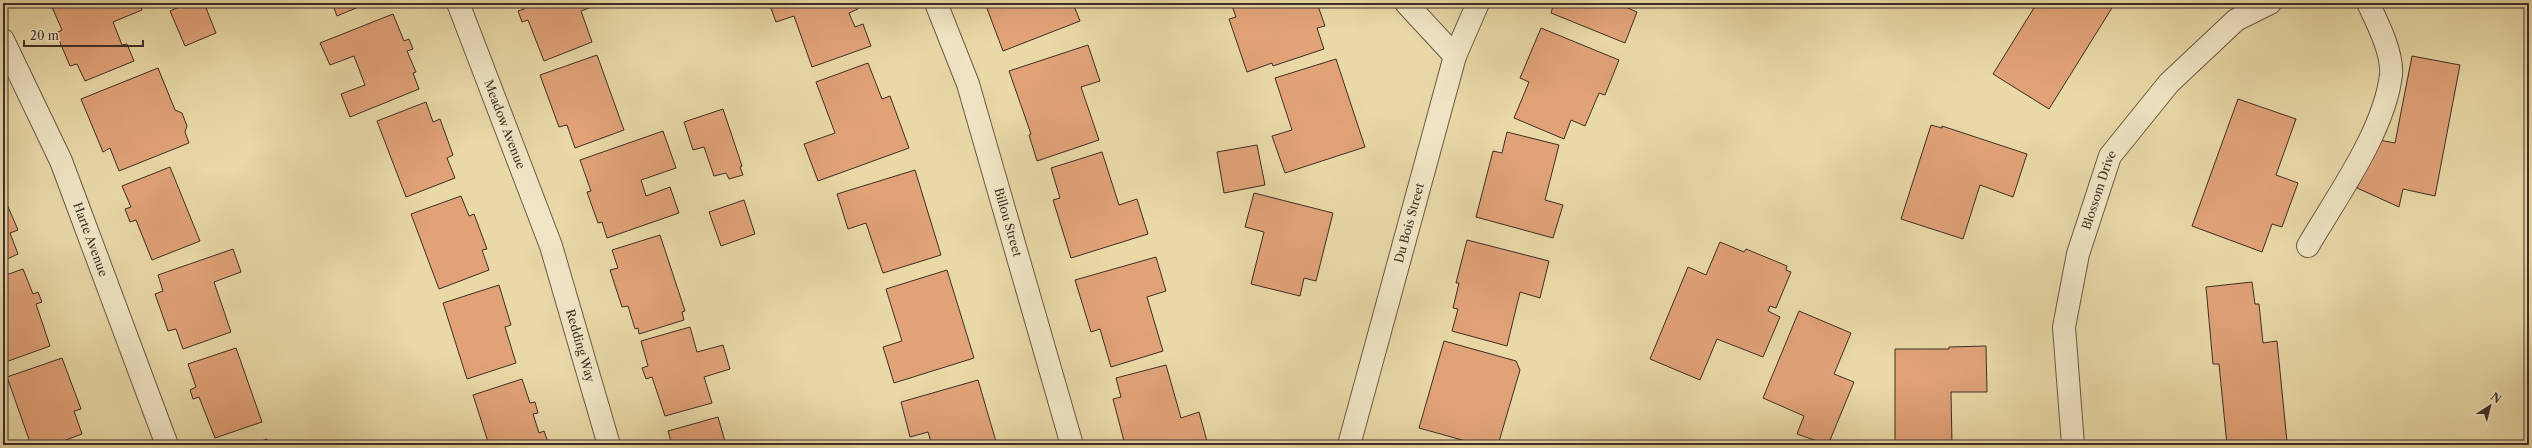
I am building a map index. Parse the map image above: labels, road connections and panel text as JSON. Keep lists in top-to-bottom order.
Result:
{
  "streets": {
    "street": [
      "Meadow Avenue",
      "Blossom Drive",
      "Billou Street",
      "Du Bois Street",
      "Harte Avenue",
      "Redding Way"
    ]
  },
  "crossings": [
    ["Meadow Avenue", "Redding Way"]
  ],
  "scale_bar": "20 m",
  "north": "top right"
}
